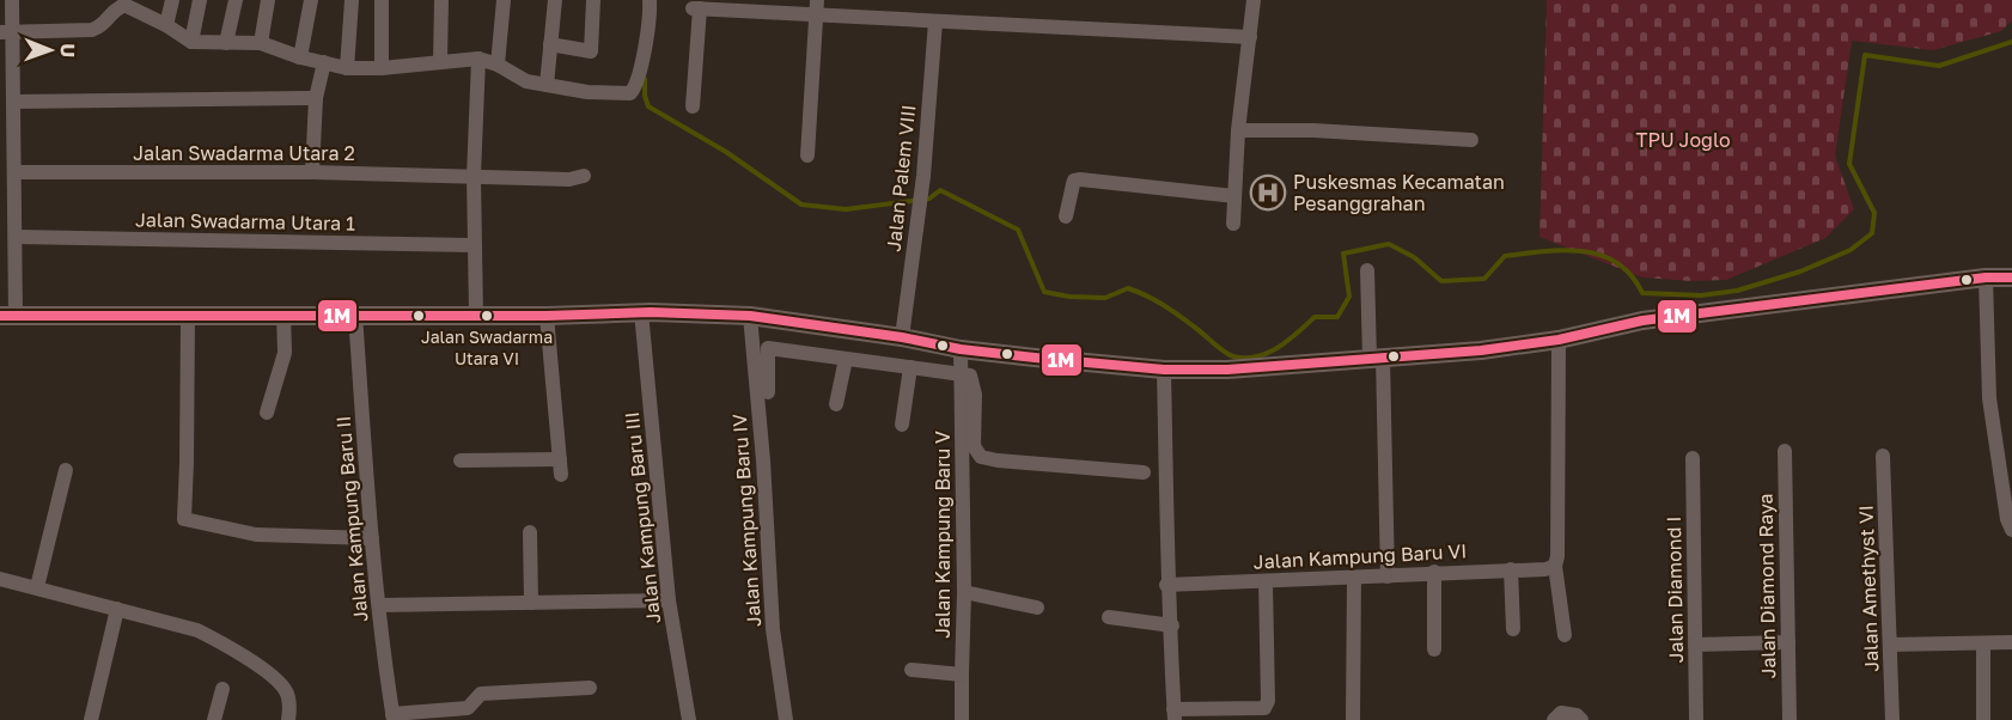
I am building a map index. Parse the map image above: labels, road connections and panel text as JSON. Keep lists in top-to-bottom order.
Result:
{
  "streets": {
    "street": [
      "Jalan Swadarma Utara 2",
      "Jalan Palem VIII",
      "Jalan Swadarma Utara 1",
      "Jalan Kampung Baru III",
      "Jalan Kampung Baru II",
      "Jalan Kampung Baru IV",
      "Jalan Kampung Baru V",
      "Jalan Kampung Baru VI",
      "Jalan Diamond Raya",
      "Jalan Amethyst VI",
      "Jalan Diamond I"
    ]
  },
  "parks": ["TPU Joglo"],
  "places": {
    "hospital": ["Puskesmas Kecamatan Pesanggrahan"],
    "other": ["Jalan Swadarma Utara VI"]
  },
  "lines": ["transit line 1M"],
  "north": "right"
}
